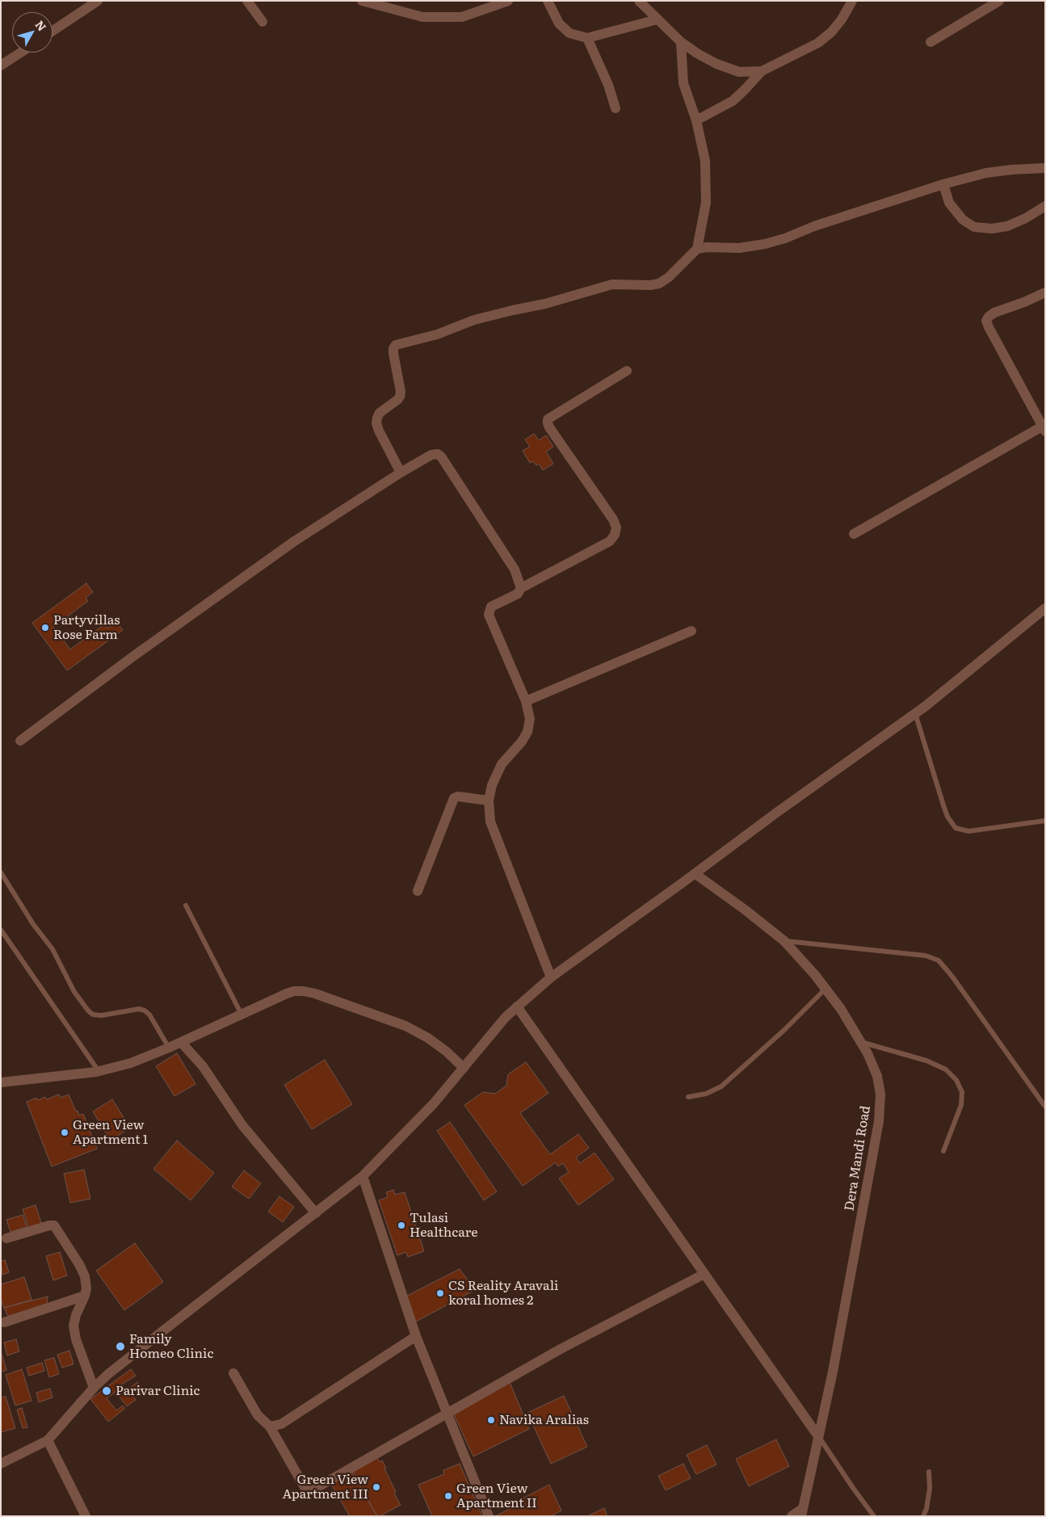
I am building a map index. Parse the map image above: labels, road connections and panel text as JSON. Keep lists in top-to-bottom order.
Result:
{
  "streets": {
    "street": ["Dera Mandi Road"]
  },
  "places": [
    "Partyvillas Rose Farm",
    "Green View Apartment 1",
    "Tulasi Healthcare",
    "CS Reality Aravali koral homes 2",
    "Family Homeo Clinic",
    "Parivar Clinic",
    "Navika Aralias",
    "Green View Apartment III",
    "Green View Apartment II"
  ],
  "north": "top right"
}
